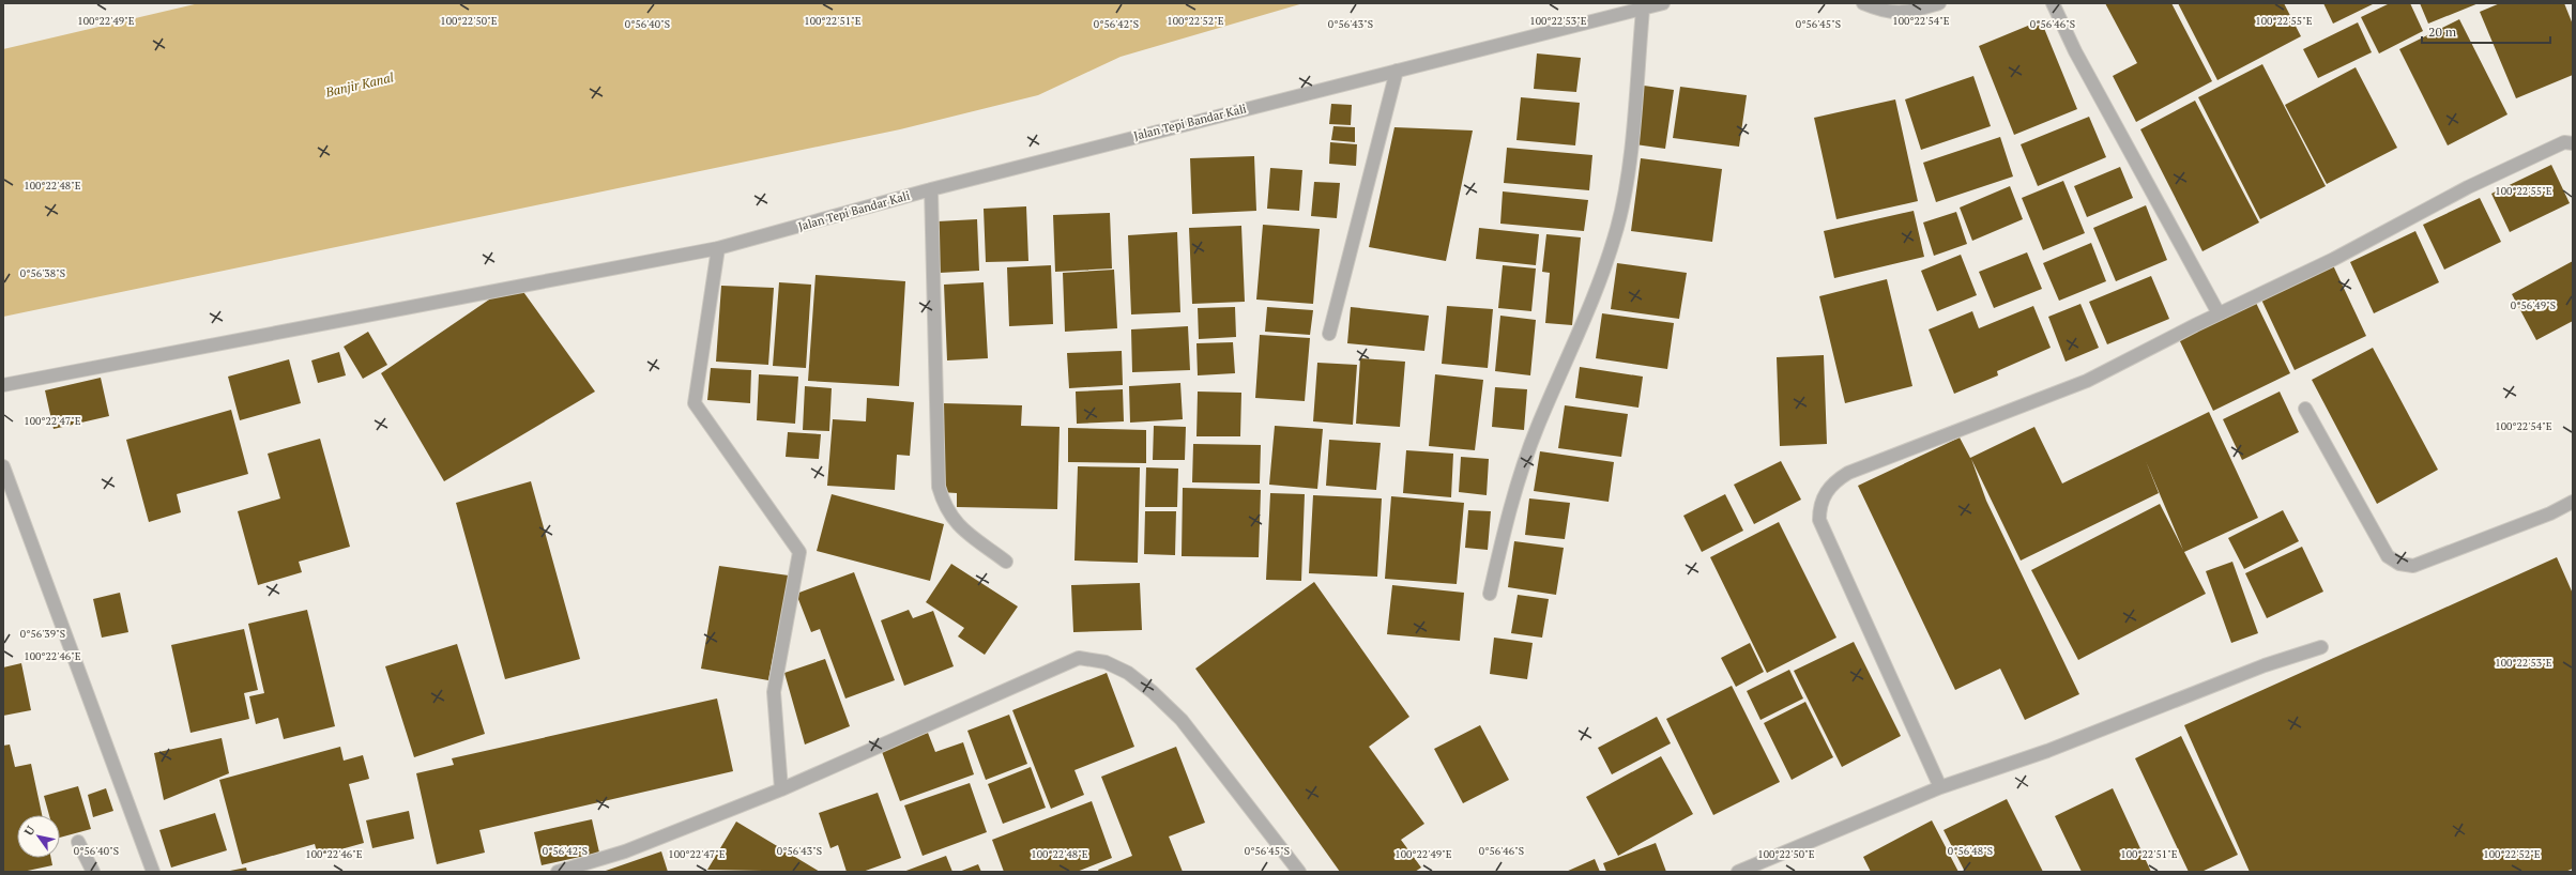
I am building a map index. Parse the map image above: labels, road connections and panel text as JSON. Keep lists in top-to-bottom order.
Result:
{
  "streets": {
    "street": ["Jalan Tepi Bandar Kali"]
  },
  "water": ["Banjir Kanal"],
  "scale_bar": "20 m",
  "north": "top left",
  "coordinates": [
    "100°22'49\"E",
    "100°22'50\"E",
    "100°22'51\"E",
    "100°22'52\"E",
    "100°22'53\"E",
    "100°22'54\"E",
    "100°22'55\"E",
    "0°56'40\"S",
    "0°56'42\"S",
    "0°56'43\"S",
    "0°56'45\"S",
    "0°56'46\"S",
    "100°22'48\"E",
    "0°56'38\"S",
    "0°56'49\"S",
    "100°22'47\"E",
    "0°56'39\"S",
    "100°22'46\"E",
    "0°56'48\"S"
  ]
}
